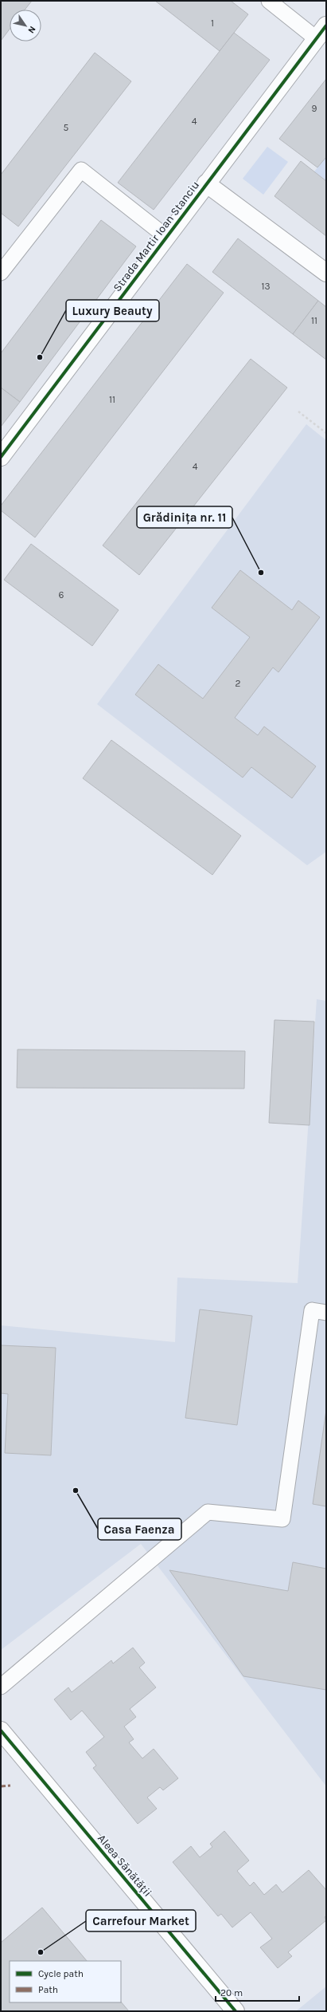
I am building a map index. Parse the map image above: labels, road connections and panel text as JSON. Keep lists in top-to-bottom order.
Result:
{
  "streets": {
    "street": ["Strada Martir Ioan Stanciu", "Aleea Sănătății"]
  },
  "places": [
    "Luxury Beauty",
    "Grădinița nr. 11",
    "Casa Faenza",
    "Carrefour Market"
  ],
  "house_numbers": [
    "1",
    "9",
    "4",
    "5",
    "13",
    "11",
    "11",
    "4",
    "6",
    "2"
  ],
  "legend": ["Cycle path", "Path"],
  "scale_bar": "20 m",
  "north": "bottom right"
}
